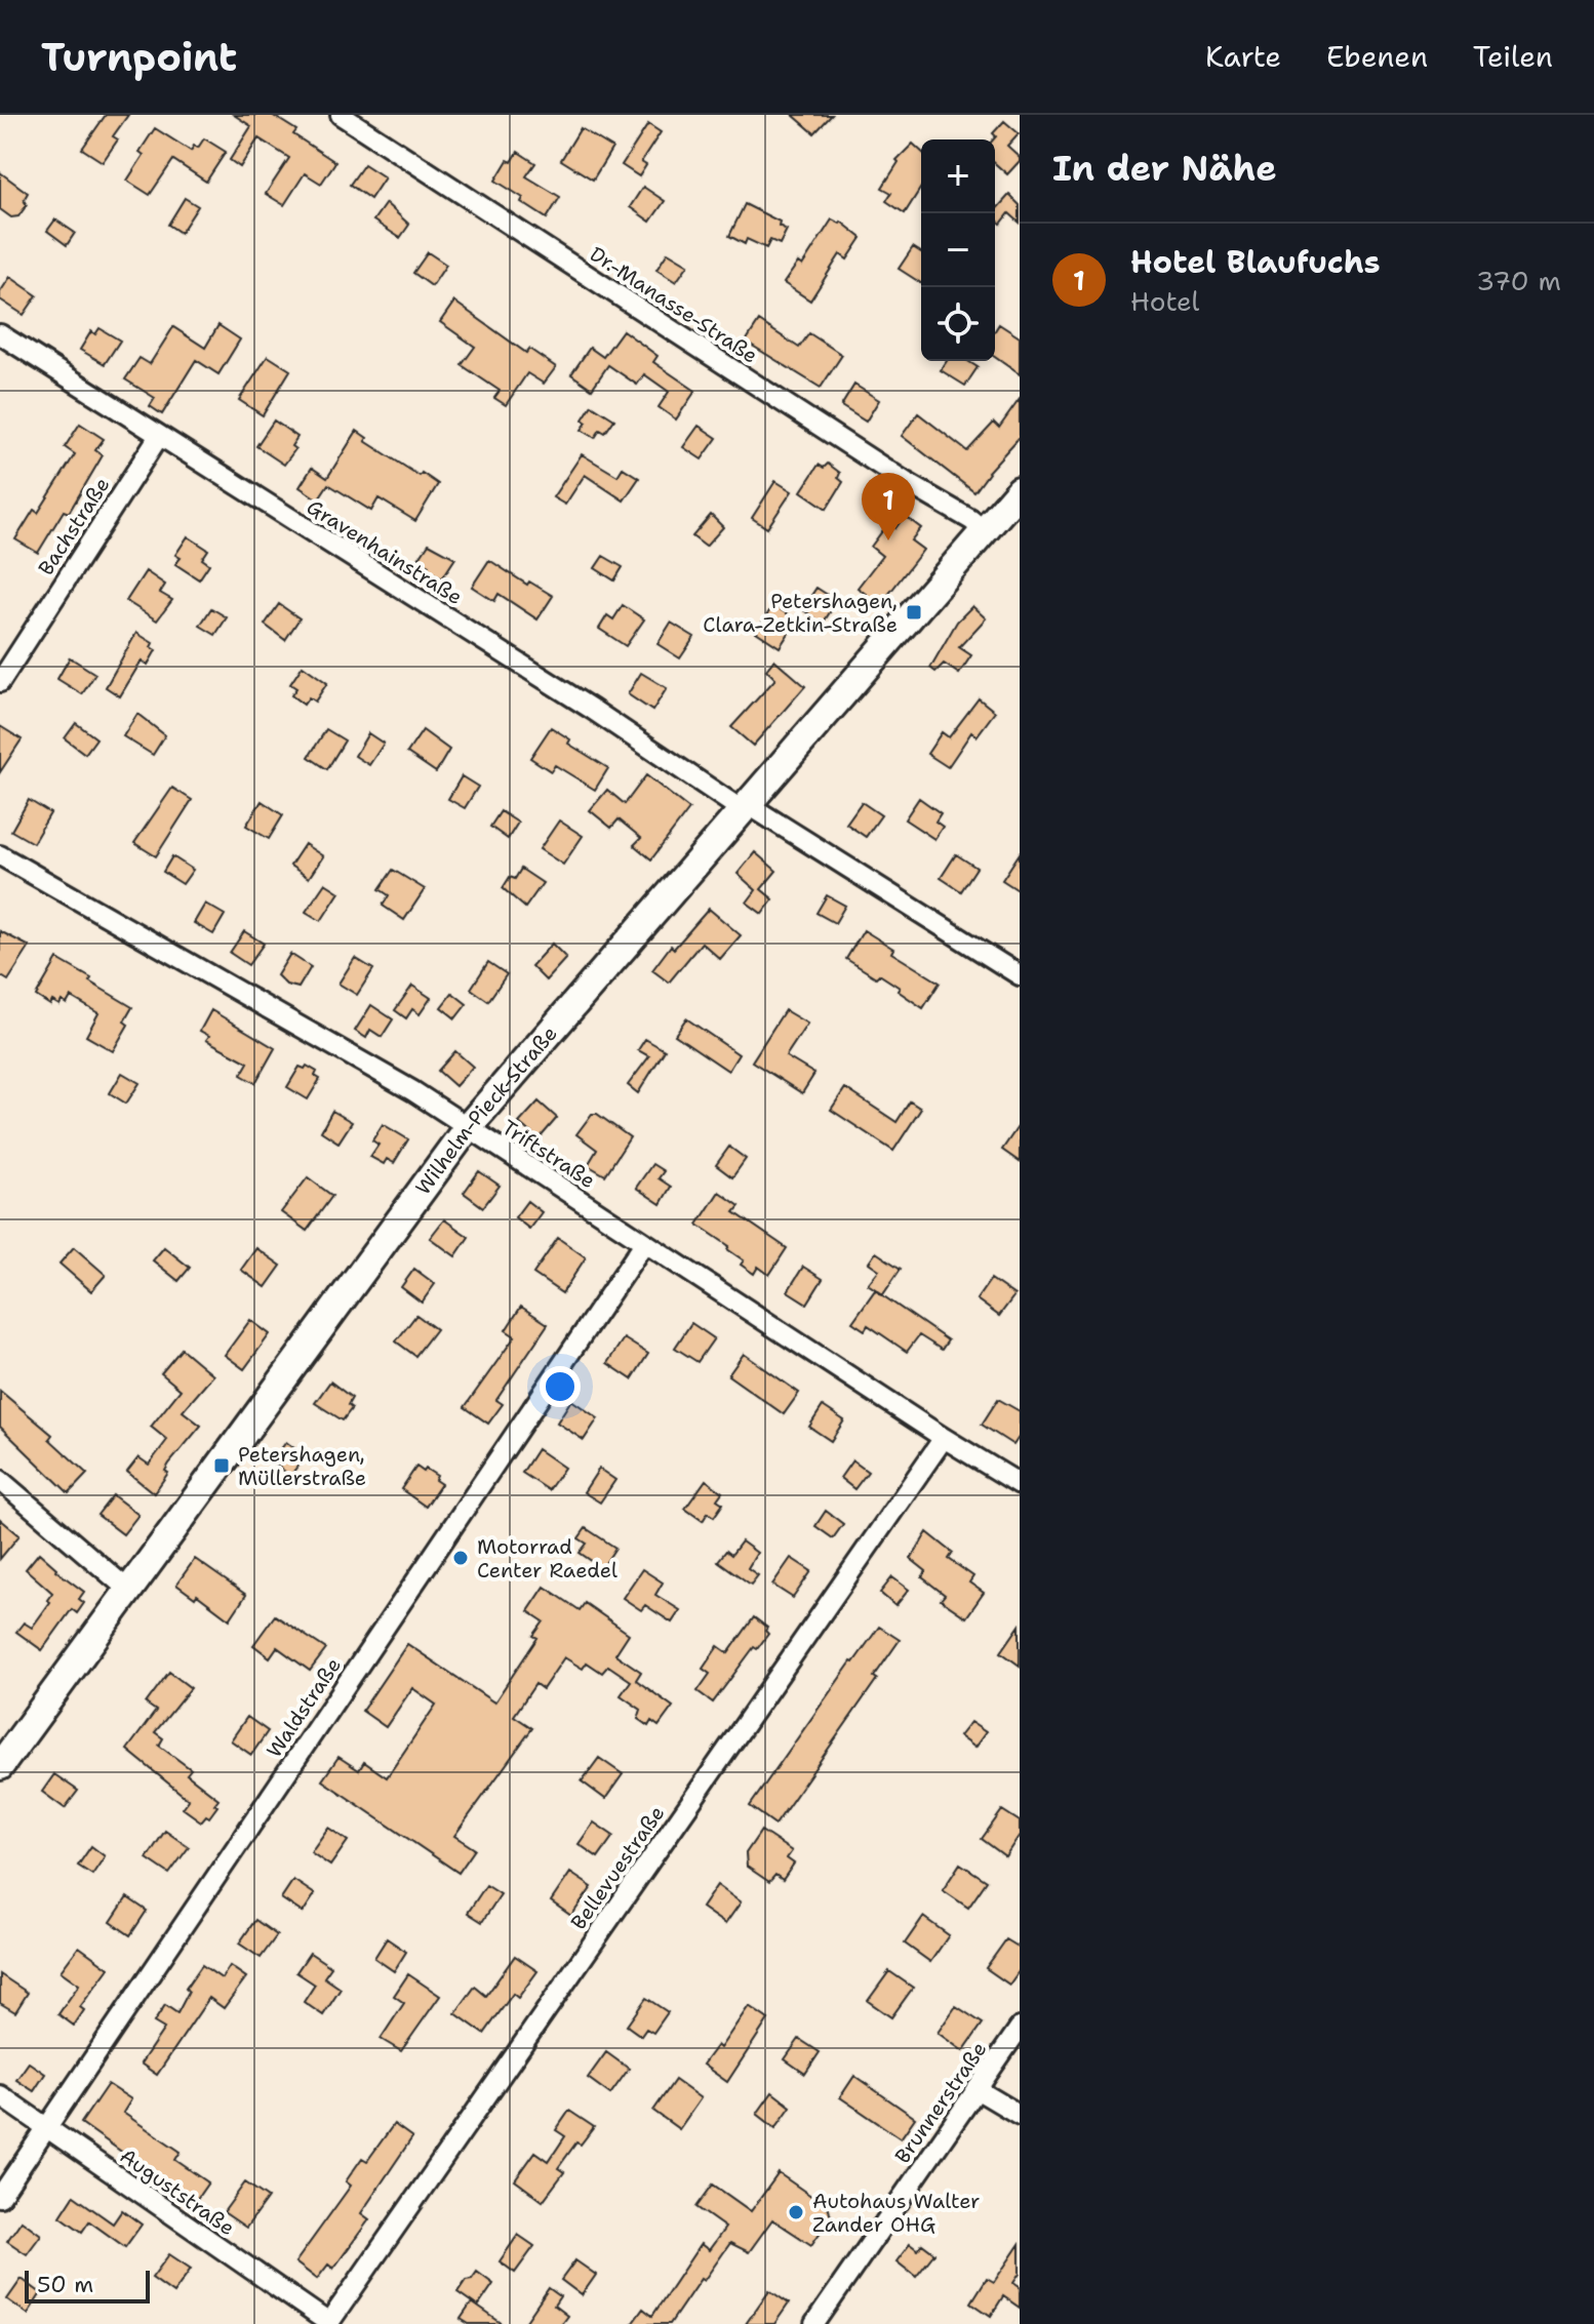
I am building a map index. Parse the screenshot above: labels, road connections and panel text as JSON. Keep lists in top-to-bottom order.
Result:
{
  "streets": {
    "street": [
      "Dr.-Manasse-Straße",
      "Bachstraße",
      "Gravenhainstraße",
      "Wilhelm-Pieck-Straße",
      "Triftstraße",
      "Waldstraße",
      "Bellevuestraße",
      "Brunnerstraße",
      "Auguststraße"
    ]
  },
  "crossings": [
    ["Dr.-Manasse-Straße", "Wilhelm-Pieck-Straße"],
    ["Bachstraße", "Gravenhainstraße"],
    ["Gravenhainstraße", "Wilhelm-Pieck-Straße"],
    ["Wilhelm-Pieck-Straße", "Triftstraße"],
    ["Triftstraße", "Waldstraße"],
    ["Triftstraße", "Bellevuestraße"],
    ["Waldstraße", "Auguststraße"],
    ["Bellevuestraße", "Auguststraße"]
  ],
  "places": {
    "transit": ["Petershagen, Clara-Zetkin-Straße", "Petershagen, Müllerstraße"],
    "other": ["Motorrad Center Raedel", "Autohaus Walter Zander OHG"]
  },
  "scale_bar": "50 m",
  "page": {
    "header": "Turnpoint",
    "nav": ["Karte", "Ebenen", "Teilen"],
    "heading": "In der Nähe",
    "map_buttons": ["+", "−"],
    "list": [
      {
        "mark": "1",
        "name": "Hotel Blaufuchs",
        "note": "Hotel",
        "value": "370 m"
      }
    ],
    "pins": "1",
    "scale": "50 m"
  }
}
